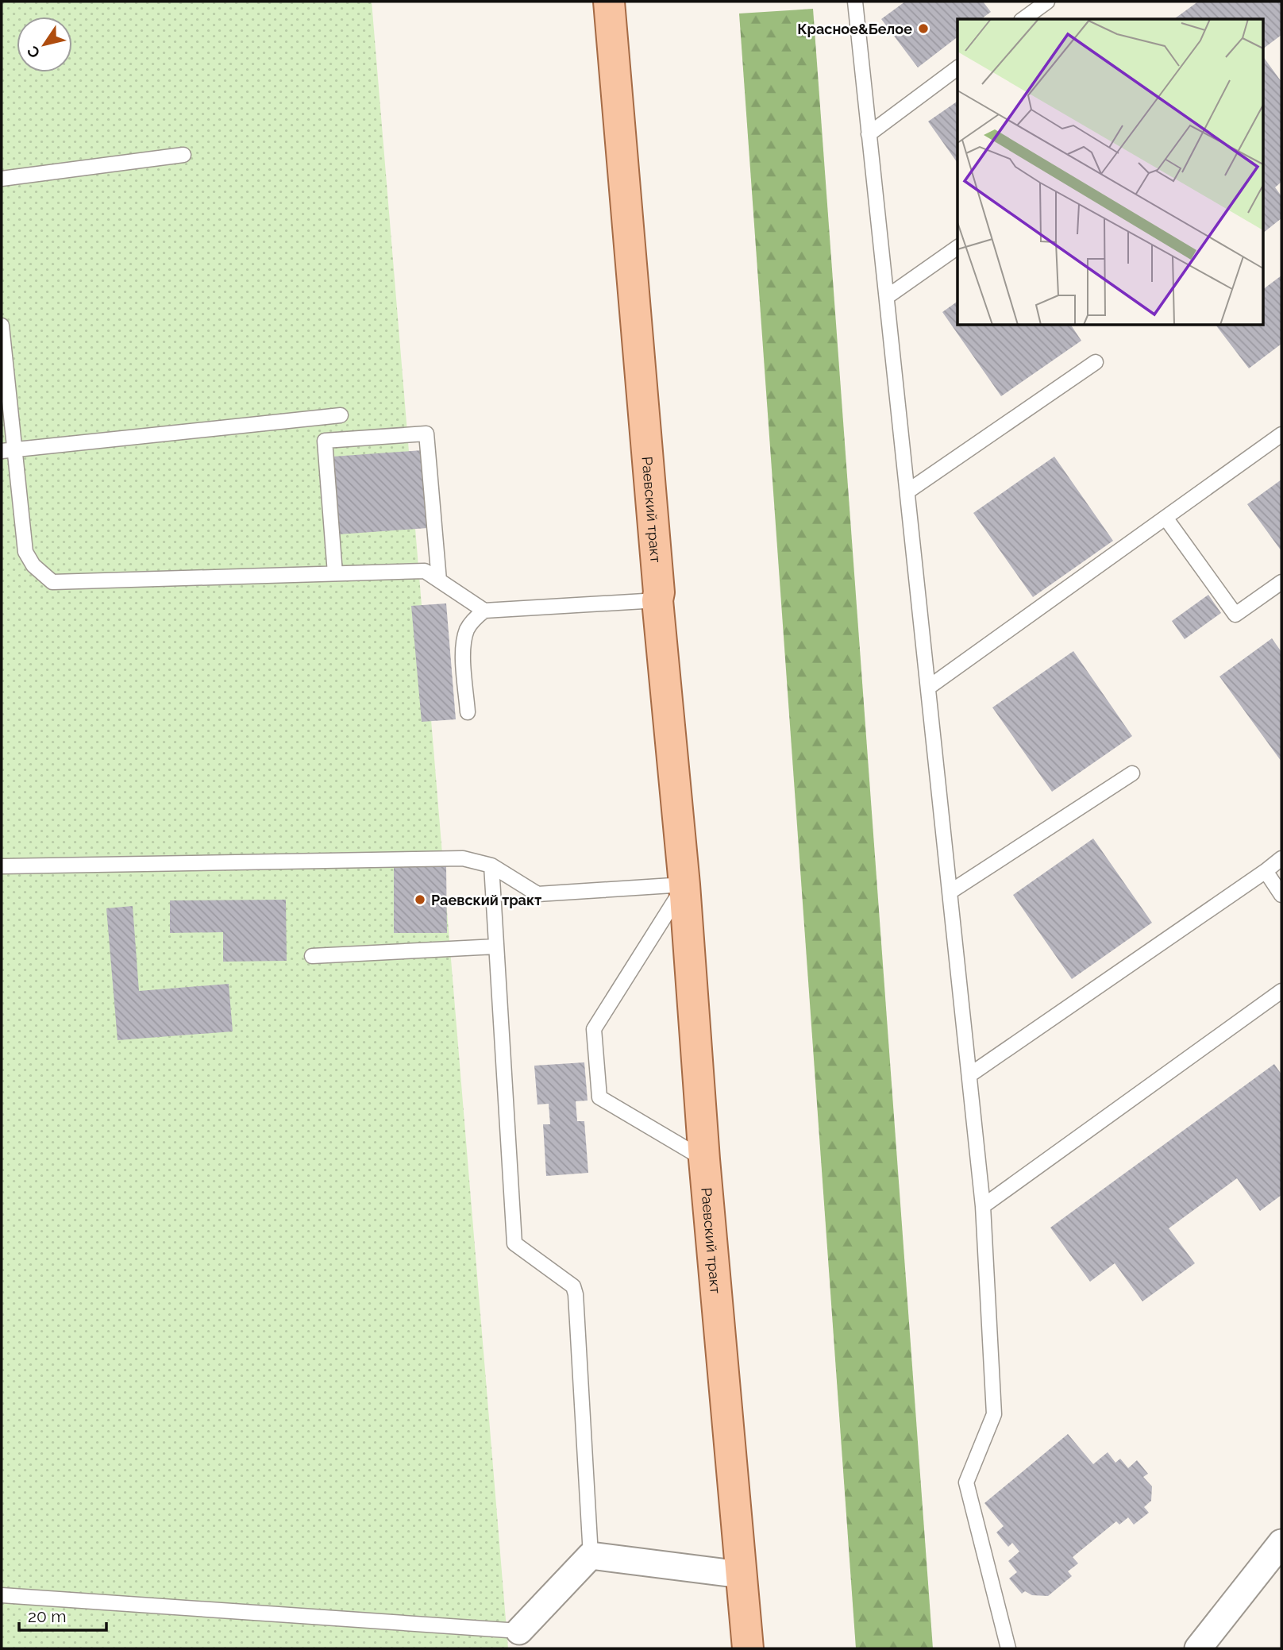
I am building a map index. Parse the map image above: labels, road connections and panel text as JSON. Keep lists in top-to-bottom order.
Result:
{
  "streets": {
    "main road": ["Раевский тракт"]
  },
  "places": ["Красное&Белое", "Раевский тракт"],
  "scale_bar": "20 m",
  "north": "bottom left"
}
